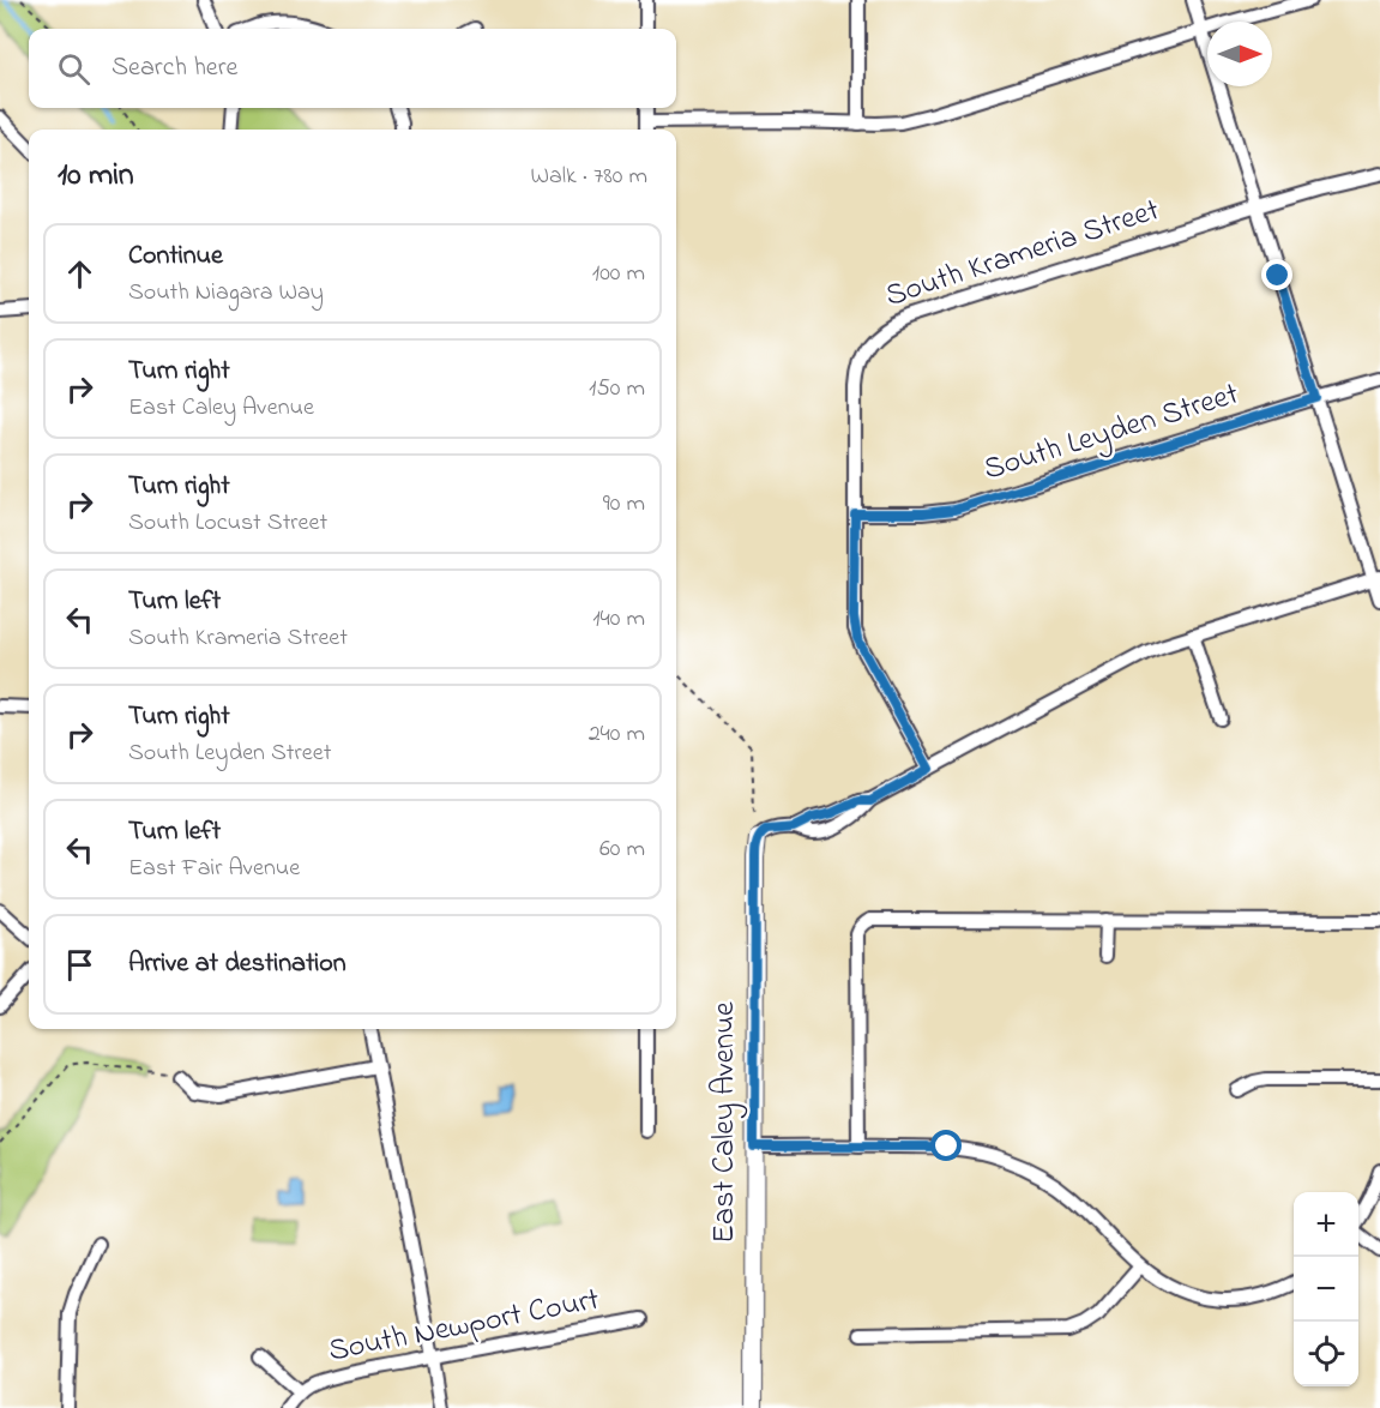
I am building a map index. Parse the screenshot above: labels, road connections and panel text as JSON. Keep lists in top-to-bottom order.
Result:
{
  "streets": {
    "street": [
      "South Krameria Street",
      "South Leyden Street",
      "East Caley Avenue",
      "South Newport Court"
    ]
  },
  "crossings": [
    ["South Krameria Street", "South Leyden Street"]
  ],
  "north": "right",
  "page": {
    "search": "Search here",
    "heading": ["10 min", "Walk · 780 m"],
    "list": [
      ["Continue", "South Niagara Way", "100 m"],
      ["Turn right", "East Caley Avenue", "150 m"],
      ["Turn right", "South Locust Street", "90 m"],
      ["Turn left", "South Krameria Street", "140 m"],
      ["Turn right", "South Leyden Street", "240 m"],
      ["Turn left", "East Fair Avenue", "60 m"],
      "Arrive at destination"
    ],
    "map_buttons": ["+", "−"]
  }
}
